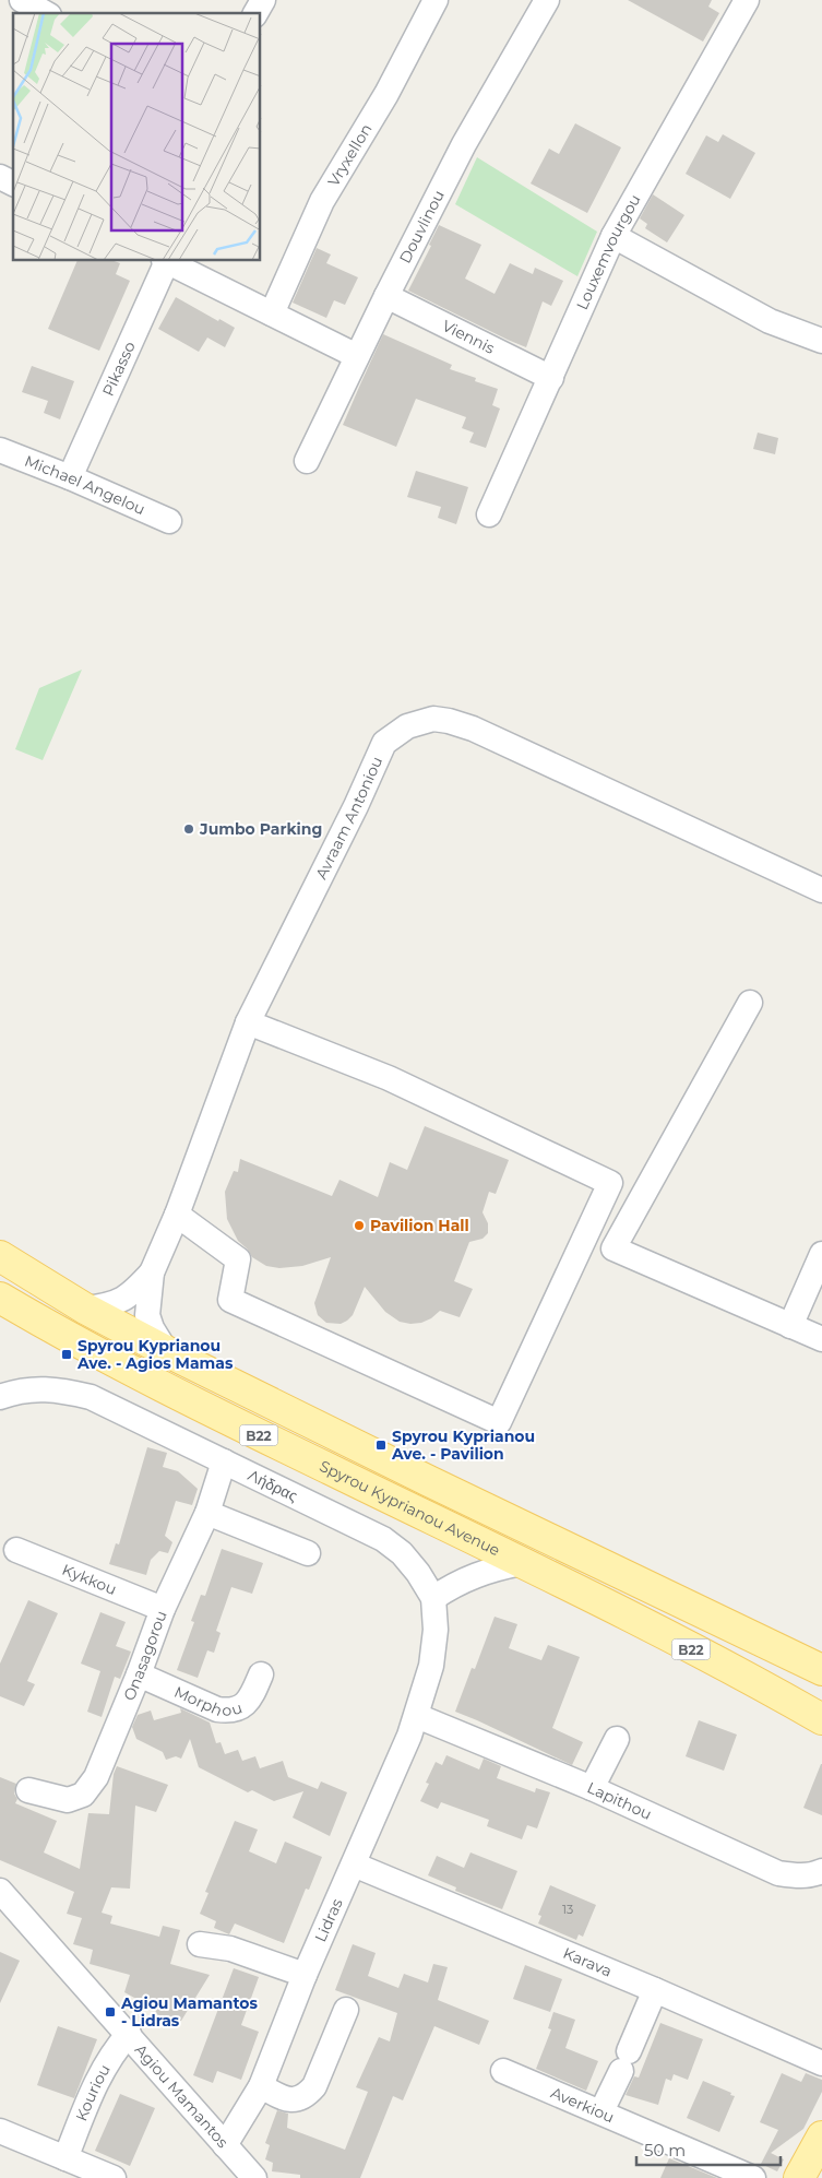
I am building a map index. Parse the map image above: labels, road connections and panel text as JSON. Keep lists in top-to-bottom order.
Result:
{
  "streets": {
    "main road": ["B22", "Spyrou Kyprianou Avenue"],
    "street": [
      "Vryxellon",
      "Douvlinou",
      "Louxemvourgou",
      "Viennis",
      "Pikasso",
      "Michael Angelou",
      "Avraam Antoniou",
      "Λήδρας",
      "Kykkou",
      "Onasagorou",
      "Morphou",
      "Lapithou",
      "Lidras",
      "Karava",
      "Kouriou",
      "Agiou Mamantos",
      "Averkiou"
    ]
  },
  "crossings": [
    ["Douvlinou", "Viennis"],
    ["Louxemvourgou", "Viennis"],
    ["Pikasso", "Michael Angelou"],
    ["Λήδρας", "Onasagorou"],
    ["Λήδρας", "Lidras"],
    ["Kykkou", "Onasagorou"],
    ["Onasagorou", "Morphou"],
    ["Lapithou", "Lidras"],
    ["Lidras", "Karava"],
    ["Lidras", "Agiou Mamantos"],
    ["Kouriou", "Agiou Mamantos"]
  ],
  "places": {
    "other": ["Jumbo Parking", "Pavilion Hall"],
    "transit": ["Spyrou Kyprianou Ave. - Agios Mamas", "Spyrou Kyprianou Ave. - Pavilion", "Agiou Mamantos - Lidras"]
  },
  "house_numbers": ["13"],
  "scale_bar": "50 m"
}
